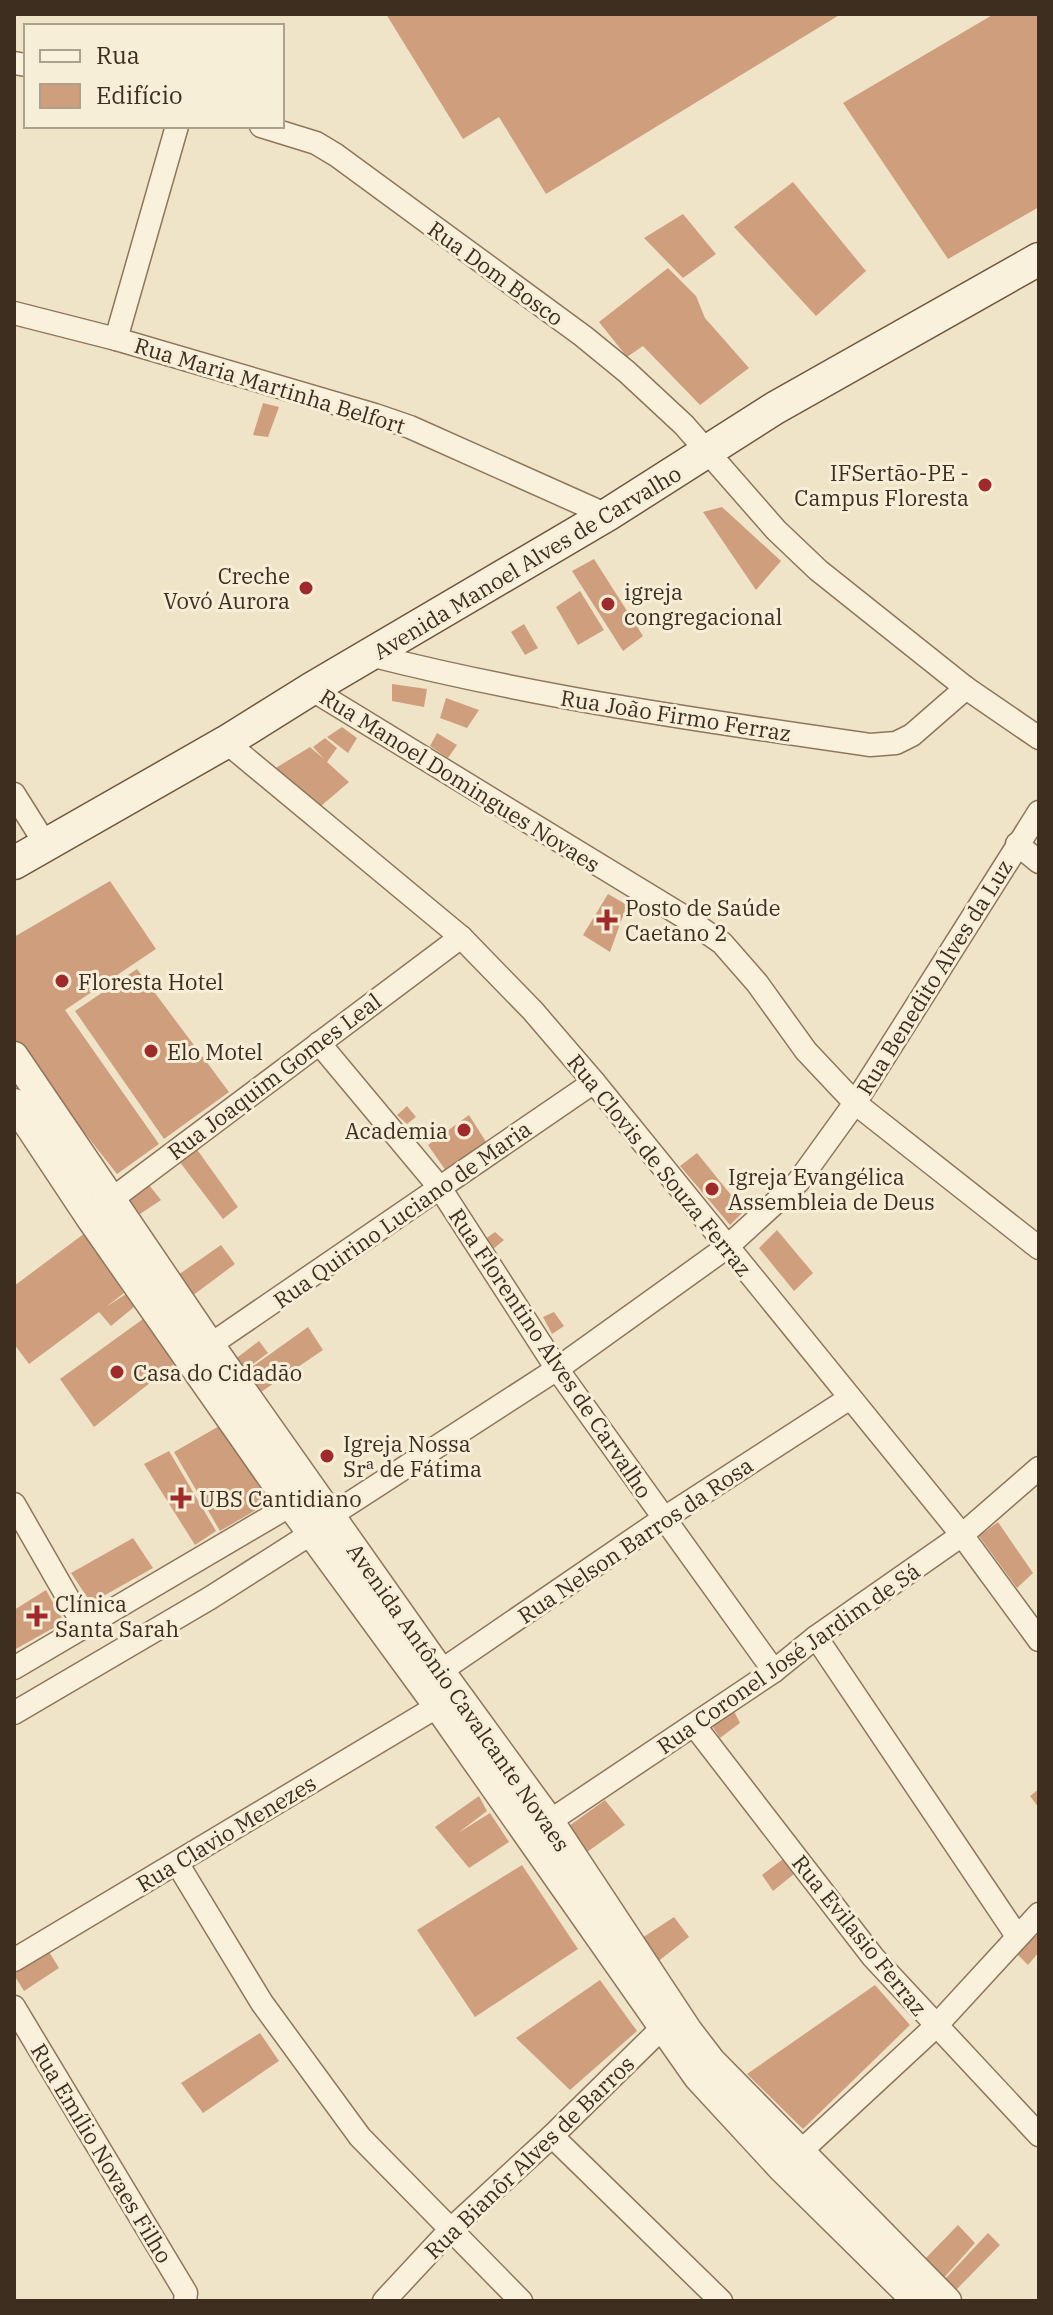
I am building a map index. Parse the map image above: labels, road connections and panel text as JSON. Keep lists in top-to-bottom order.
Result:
{
  "streets": {
    "main road": ["Avenida Manoel Alves de Carvalho"],
    "street": [
      "Rua Dom Bosco",
      "Rua Maria Martinha Belfort",
      "Rua João Firmo Ferraz",
      "Rua Manoel Domingues Novaes",
      "Rua Benedito Alves da Luz",
      "Rua Joaquim Gomes Leal",
      "Rua Clovis de Souza Ferraz",
      "Rua Quirino Luciano de Maria",
      "Rua Florentino Alves de Carvalho",
      "Rua Nelson Barros da Rosa",
      "Rua Coronel José Jardim de Sá",
      "Avenida Antônio Cavalcante Novaes",
      "Rua Clavio Menezes",
      "Rua Evilasio Ferraz",
      "Rua Emílio Novaes Filho",
      "Rua Bianôr Alves de Barros"
    ]
  },
  "crossings": [
    ["Rua Dom Bosco", "Avenida Manoel Alves de Carvalho"],
    ["Rua Dom Bosco", "Rua João Firmo Ferraz"],
    ["Rua Maria Martinha Belfort", "Avenida Manoel Alves de Carvalho"],
    ["Avenida Manoel Alves de Carvalho", "Rua João Firmo Ferraz"],
    ["Avenida Manoel Alves de Carvalho", "Rua Manoel Domingues Novaes"],
    ["Avenida Manoel Alves de Carvalho", "Rua Clovis de Souza Ferraz"],
    ["Rua Manoel Domingues Novaes", "Rua Benedito Alves da Luz"],
    ["Rua Benedito Alves da Luz", "Rua Clovis de Souza Ferraz"],
    ["Rua Benedito Alves da Luz", "Rua Florentino Alves de Carvalho"],
    ["Rua Benedito Alves da Luz", "Avenida Antônio Cavalcante Novaes"],
    ["Rua Joaquim Gomes Leal", "Rua Clovis de Souza Ferraz"],
    ["Rua Joaquim Gomes Leal", "Rua Florentino Alves de Carvalho"],
    ["Rua Joaquim Gomes Leal", "Avenida Antônio Cavalcante Novaes"],
    ["Rua Clovis de Souza Ferraz", "Rua Quirino Luciano de Maria"],
    ["Rua Clovis de Souza Ferraz", "Rua Nelson Barros da Rosa"],
    ["Rua Clovis de Souza Ferraz", "Rua Coronel José Jardim de Sá"],
    ["Rua Quirino Luciano de Maria", "Rua Florentino Alves de Carvalho"],
    ["Rua Quirino Luciano de Maria", "Avenida Antônio Cavalcante Novaes"],
    ["Rua Florentino Alves de Carvalho", "Rua Nelson Barros da Rosa"],
    ["Rua Florentino Alves de Carvalho", "Rua Coronel José Jardim de Sá"],
    ["Rua Nelson Barros da Rosa", "Avenida Antônio Cavalcante Novaes"],
    ["Rua Nelson Barros da Rosa", "Rua Clavio Menezes"],
    ["Rua Coronel José Jardim de Sá", "Avenida Antônio Cavalcante Novaes"],
    ["Rua Coronel José Jardim de Sá", "Rua Evilasio Ferraz"],
    ["Avenida Antônio Cavalcante Novaes", "Rua Clavio Menezes"],
    ["Avenida Antônio Cavalcante Novaes", "Rua Bianôr Alves de Barros"]
  ],
  "places": {
    "other": [
      "IFSertão-PE - Campus Floresta",
      "Creche Vovó Aurora",
      "igreja congregacional",
      "Floresta Hotel",
      "Elo Motel",
      "Academia",
      "Igreja Evangélica Assembleia de Deus",
      "Casa do Cidadão",
      "Igreja Nossa Srª de Fátima"
    ],
    "health": ["Posto de Saúde Caetano 2", "UBS Cantidiano", "Clínica Santa Sarah"]
  },
  "legend": ["Rua", "Edifício"]
}
